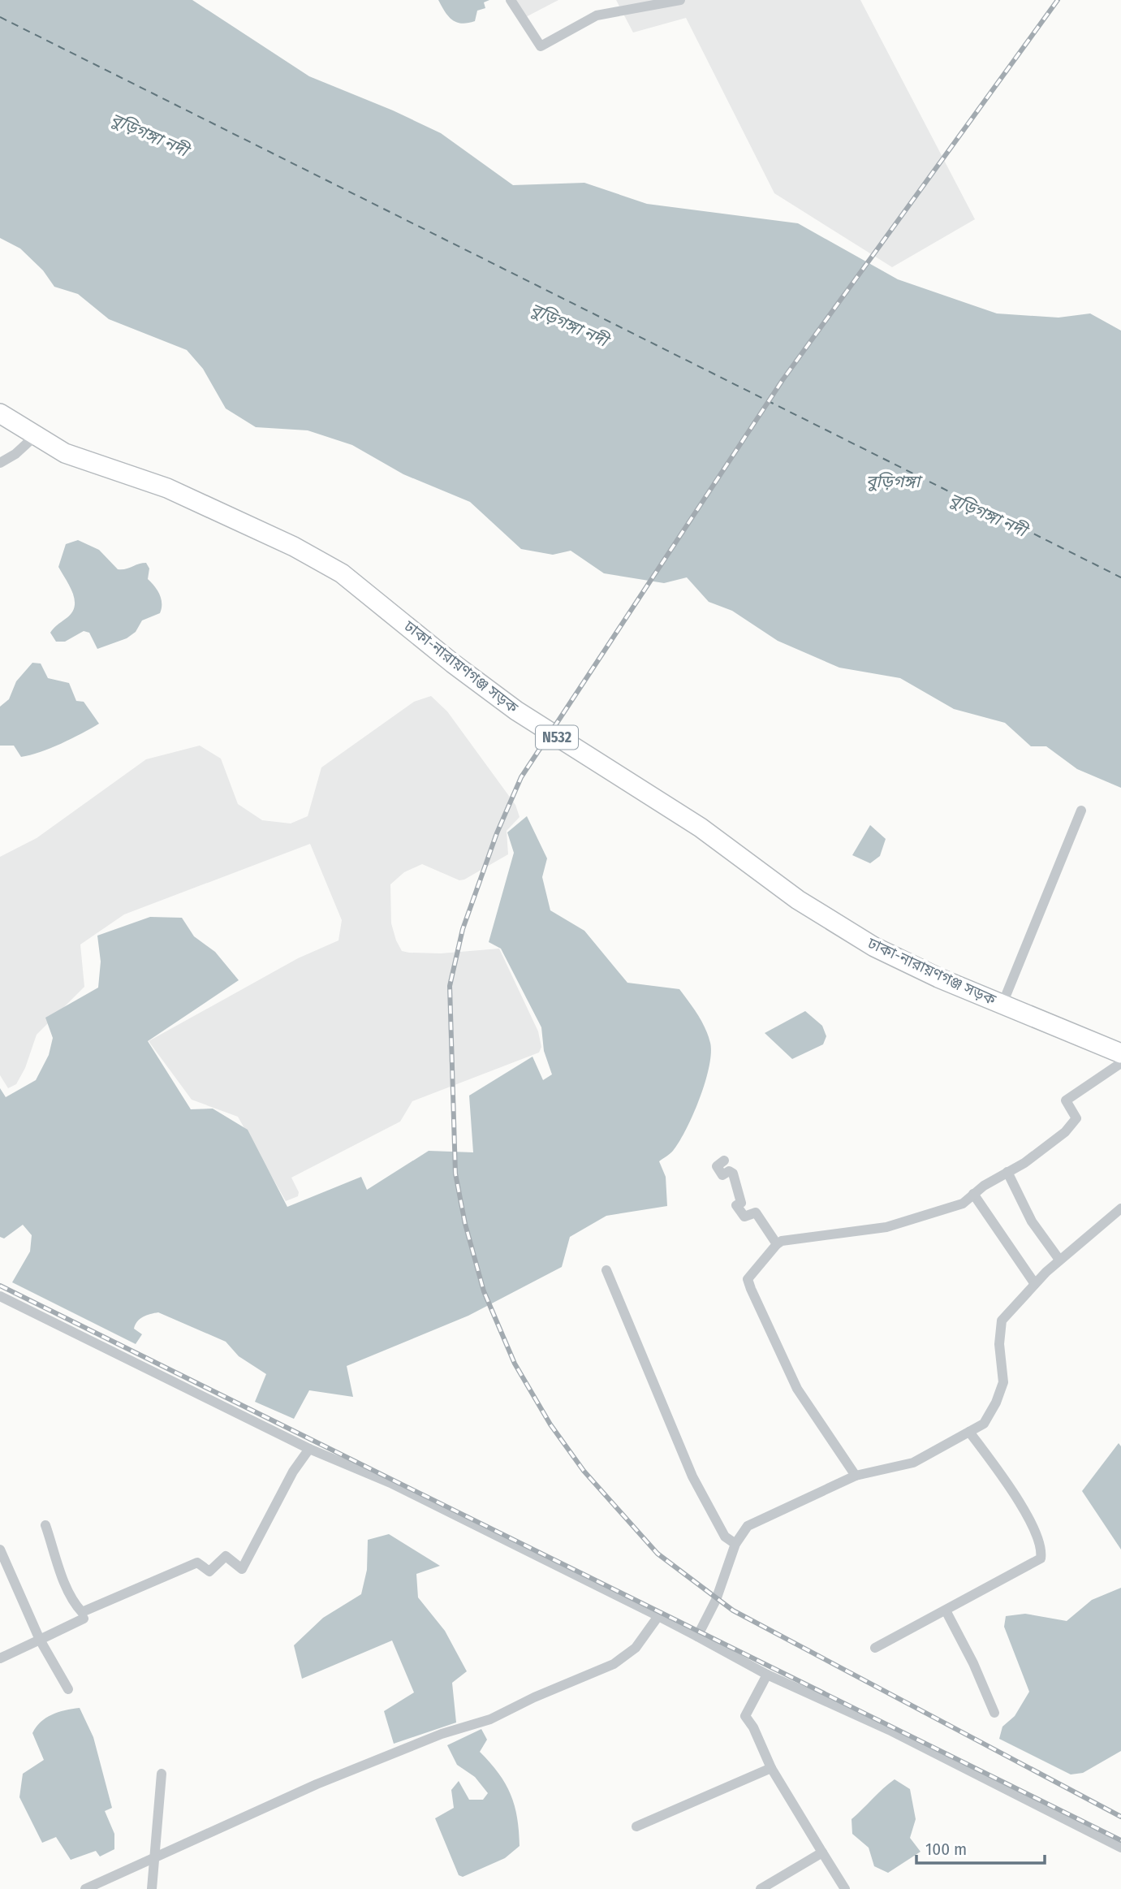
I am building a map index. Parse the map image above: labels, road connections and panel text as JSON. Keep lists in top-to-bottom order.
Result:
{
  "streets": {
    "highway": ["ঢাকা-নারায়ণগঞ্জ সড়ক", "N532"]
  },
  "water": ["বুড়িগঙ্গা নদী", "বুড়িগঙ্গা"],
  "scale_bar": "100 m"
}
